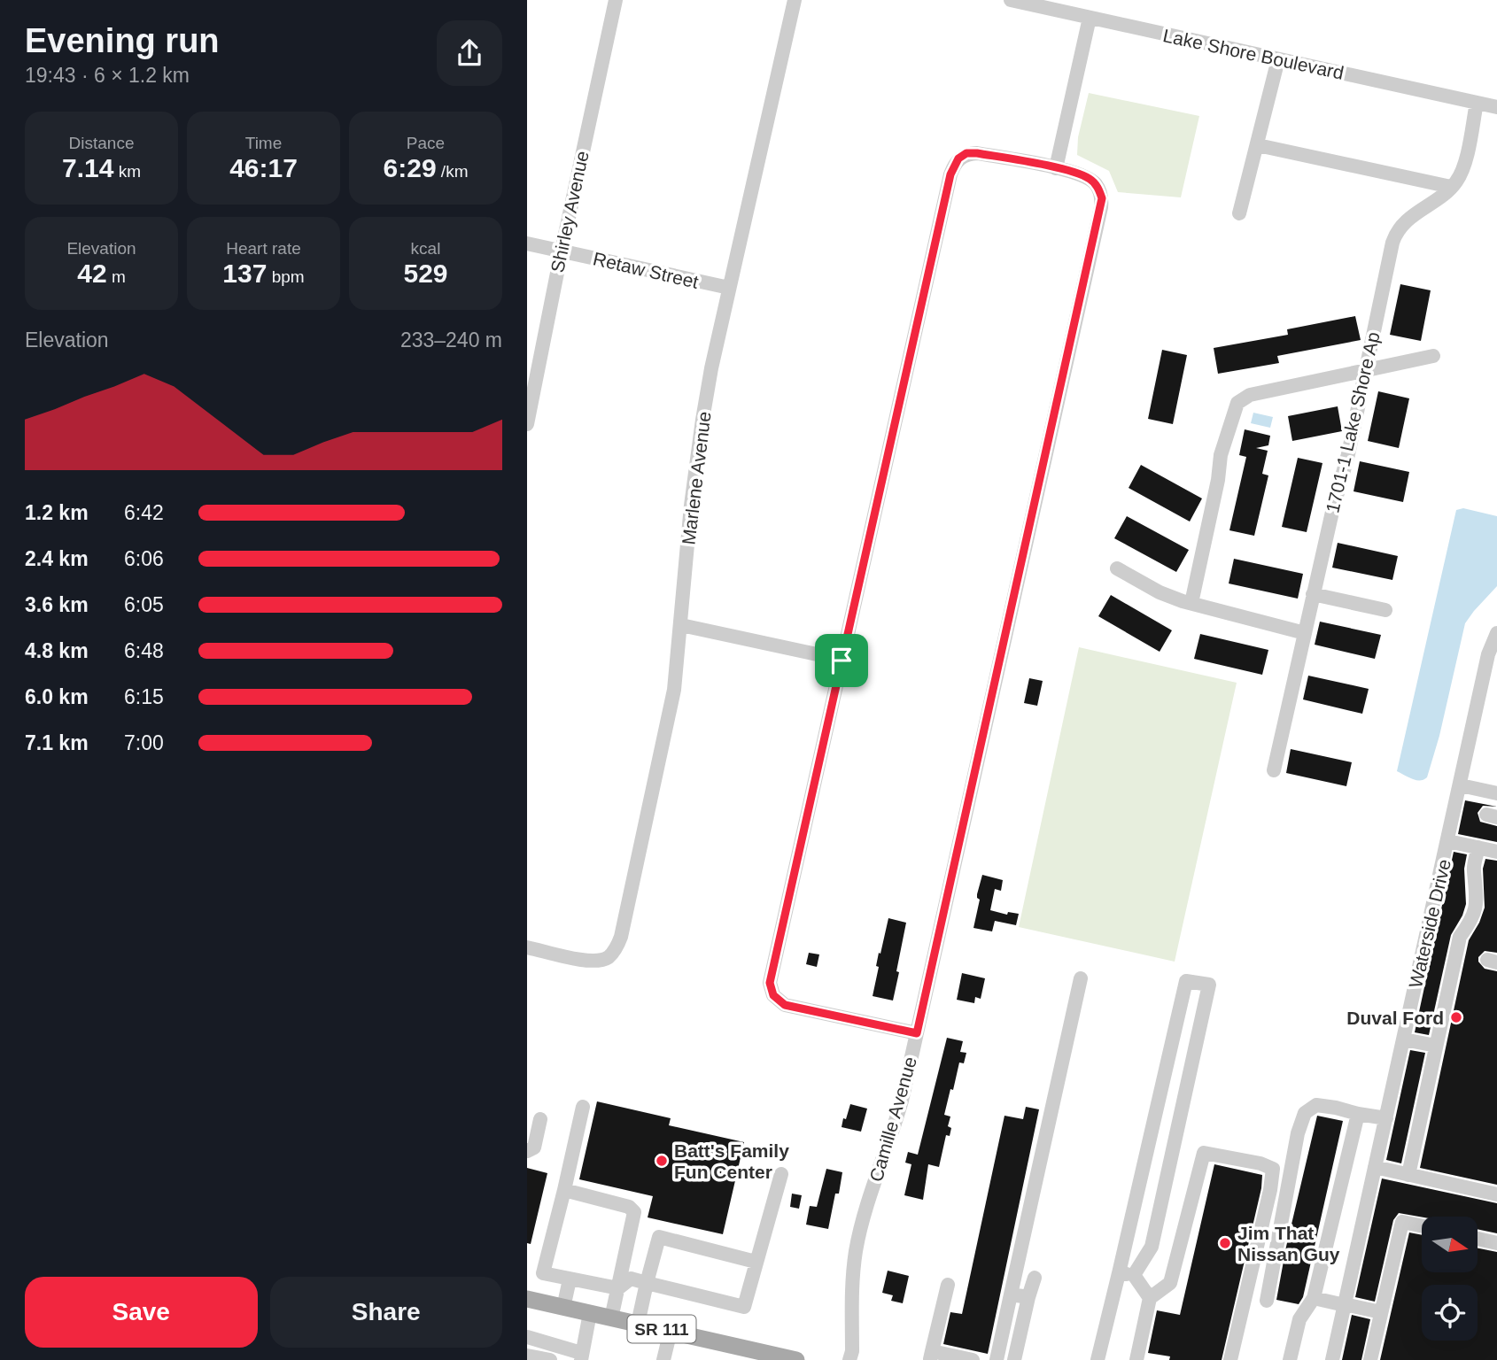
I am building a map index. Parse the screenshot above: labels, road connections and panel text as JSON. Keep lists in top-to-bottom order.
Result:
{
  "streets": {
    "main road": ["SR 111"],
    "street": [
      "Lake Shore Boulevard",
      "Shirley Avenue",
      "Retaw Street",
      "1701-1 Lake Shore Ap",
      "Marlene Avenue",
      "Waterside Drive",
      "Camille Avenue"
    ]
  },
  "crossings": [
    ["Lake Shore Boulevard", "1701-1 Lake Shore Ap"],
    ["Shirley Avenue", "Retaw Street"],
    ["Retaw Street", "Marlene Avenue"]
  ],
  "places": ["Duval Ford", "Batt's Family Fun Center", "Jim That Nissan Guy"],
  "north": "right",
  "page": {
    "heading": ["Evening run", "19:43 · 6 × 1.2 km"],
    "stats": [
      ["Distance", "7.14 km"],
      ["Time", "46:17"],
      ["Pace", "6:29 /km"],
      ["Elevation", "42 m"],
      ["Heart rate", "137 bpm"],
      ["kcal", "529"]
    ],
    "chart": ["Elevation", "233–240 m"],
    "list": [
      {
        "name": "1.2 km",
        "note": "6:42"
      },
      {
        "name": "2.4 km",
        "note": "6:06"
      },
      {
        "name": "3.6 km",
        "note": "6:05"
      },
      {
        "name": "4.8 km",
        "note": "6:48"
      },
      {
        "name": "6.0 km",
        "note": "6:15"
      },
      {
        "name": "7.1 km",
        "note": "7:00"
      }
    ],
    "buttons": ["Save", "Share"]
  }
}
